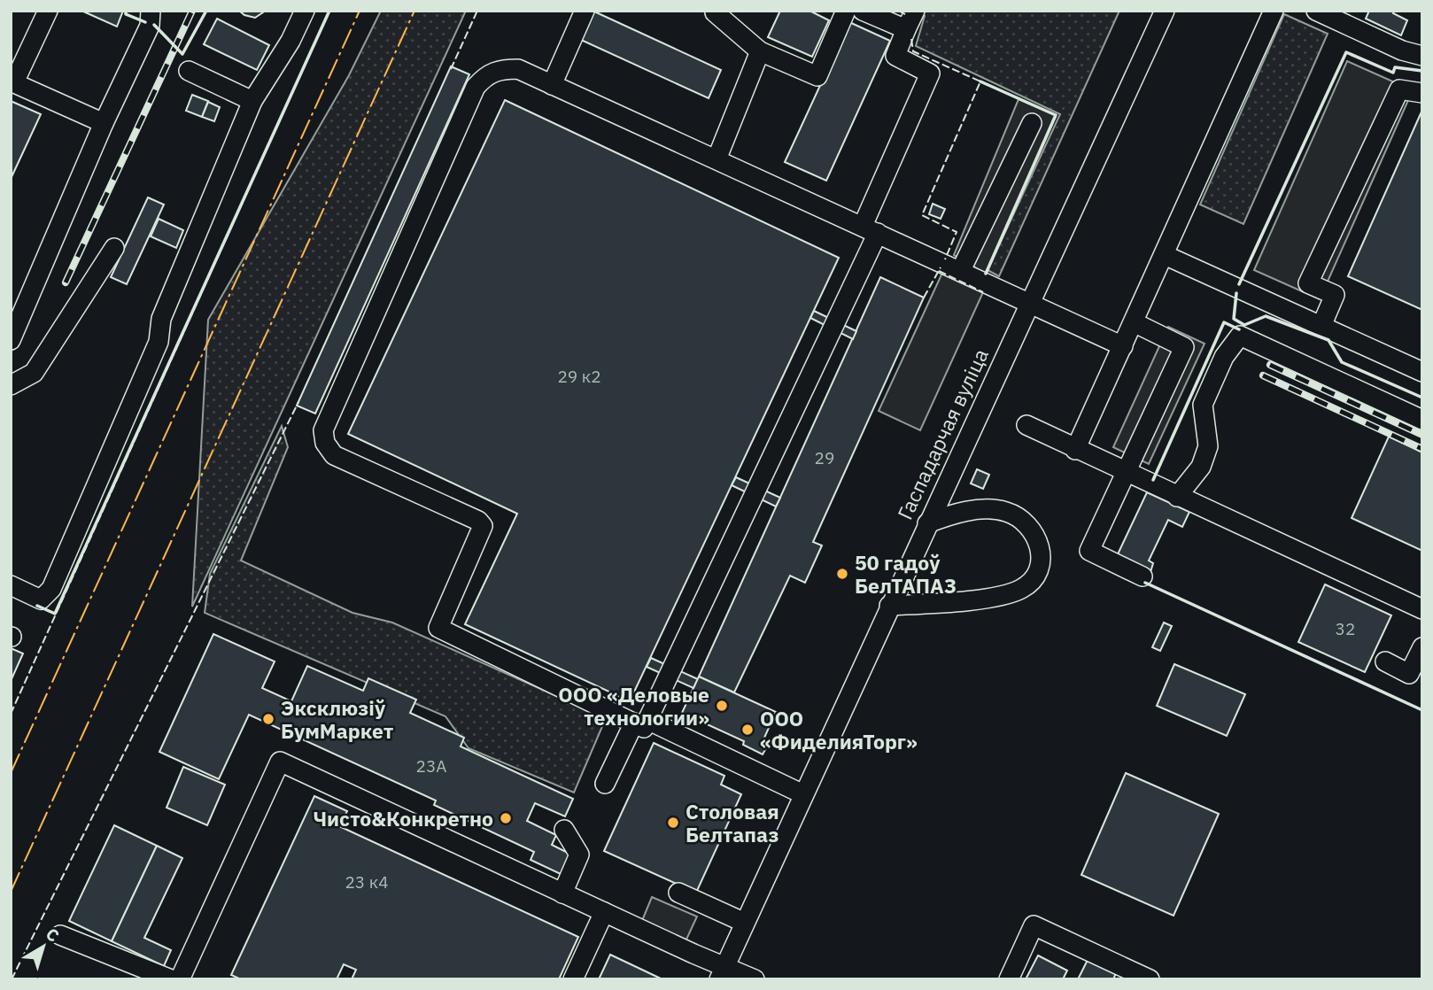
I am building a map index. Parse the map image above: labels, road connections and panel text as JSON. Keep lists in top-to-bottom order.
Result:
{
  "streets": {
    "street": ["Гаспадарчая вуліца"]
  },
  "places": [
    "50 гадоў БелТАПАЗ",
    "ООО «Деловые технологии»",
    "Эксклюзіў БумМаркет",
    "ООО «ФиделияТорг»",
    "Чисто&Конкретно",
    "Столовая Белтапаз"
  ],
  "house_numbers": [
    "29 к2",
    "29",
    "32",
    "23А",
    "23 к4"
  ],
  "north": "top right"
}
